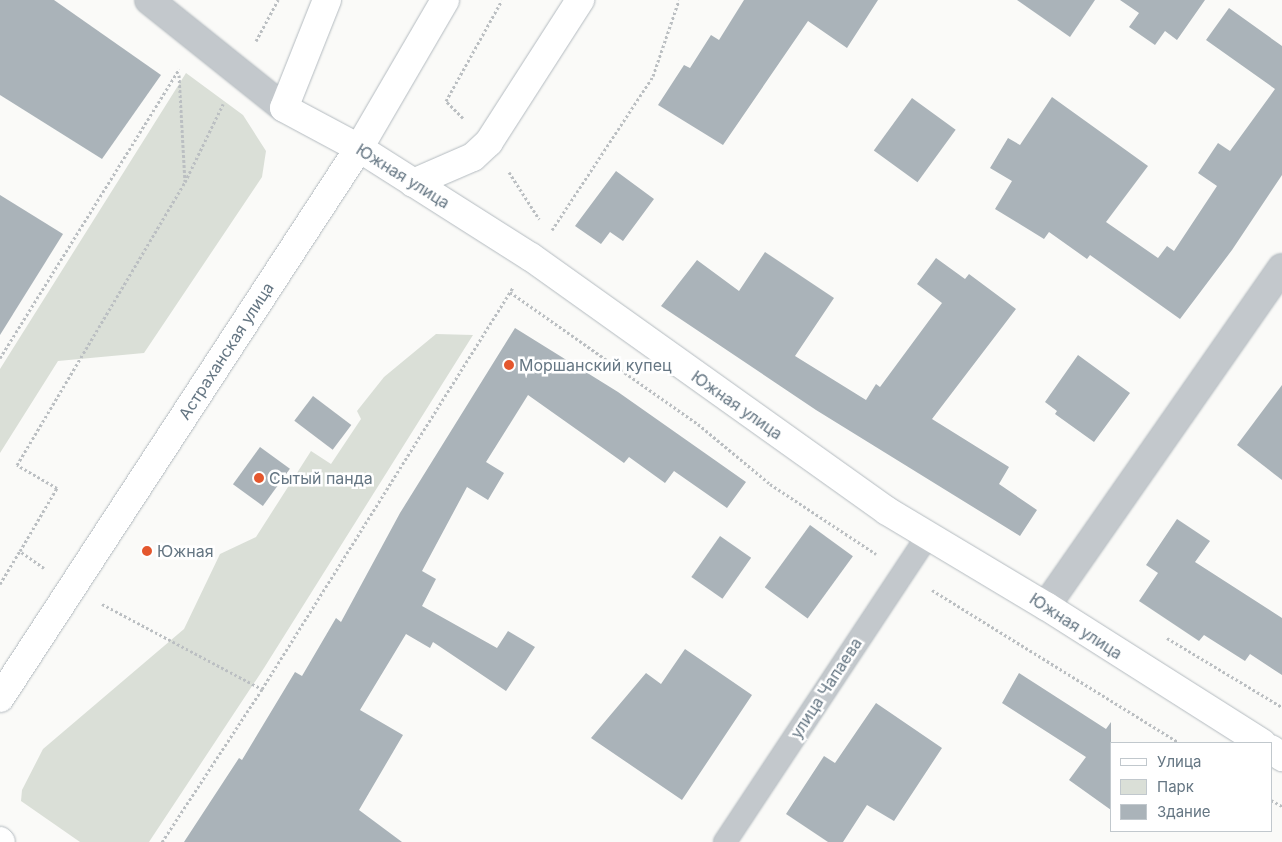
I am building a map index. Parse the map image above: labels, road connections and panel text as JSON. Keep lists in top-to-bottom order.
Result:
{
  "streets": {
    "street": ["Южная улица", "Астраханская улица"],
    "lane": ["улица Чапаева"]
  },
  "crossings": [
    ["Южная улица", "Астраханская улица"],
    ["Южная улица", "улица Чапаева"]
  ],
  "places": ["Моршанский купец", "Сытый панда", "Южная"],
  "legend": ["Улица", "Парк", "Здание"]
}
